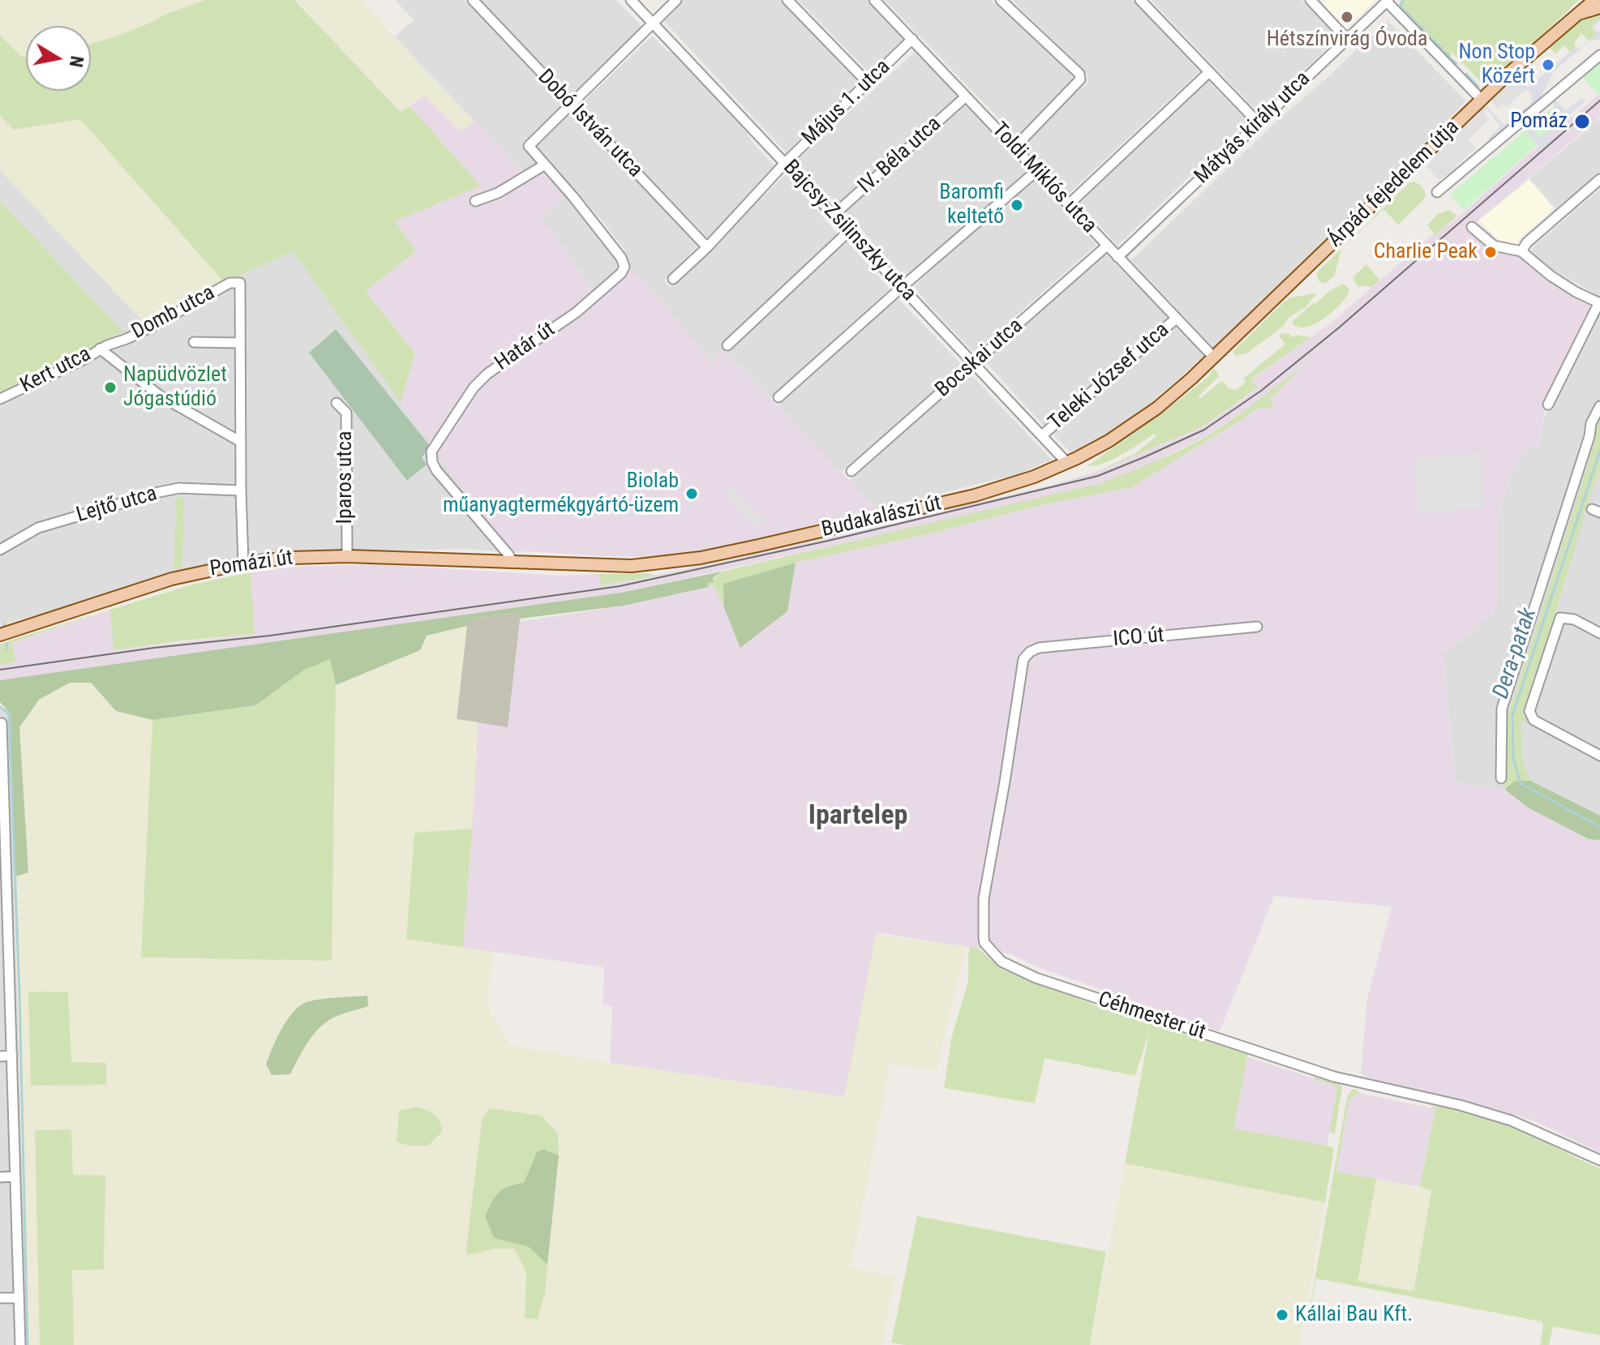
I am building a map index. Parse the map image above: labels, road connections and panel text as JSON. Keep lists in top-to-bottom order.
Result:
{
  "streets": {
    "main road": ["Árpád fejedelem útja", "Budakalászi út", "Pomázi út"],
    "street": [
      "Május 1. utca",
      "Dobó István utca",
      "Mátyás király utca",
      "IV. Béla utca",
      "Toldi Miklós utca",
      "Bajcsy-Zsilinszky utca",
      "Domb utca",
      "Határ út",
      "Bocskai utca",
      "Kert utca",
      "Teleki József utca",
      "Iparos utca",
      "Lejtő utca",
      "ICO út",
      "Céhmester út"
    ]
  },
  "crossings": [
    ["Május 1. utca", "Dobó István utca"],
    ["Május 1. utca", "Toldi Miklós utca"],
    ["Május 1. utca", "Bajcsy-Zsilinszky utca"],
    ["Dobó István utca", "Határ út"],
    ["Mátyás király utca", "Toldi Miklós utca"],
    ["IV. Béla utca", "Toldi Miklós utca"],
    ["IV. Béla utca", "Bajcsy-Zsilinszky utca"],
    ["Toldi Miklós utca", "Árpád fejedelem útja"],
    ["Toldi Miklós utca", "Bocskai utca"],
    ["Toldi Miklós utca", "Teleki József utca"],
    ["Toldi Miklós utca", "Budakalászi út"],
    ["Árpád fejedelem útja", "Budakalászi út"],
    ["Bajcsy-Zsilinszky utca", "Bocskai utca"],
    ["Bajcsy-Zsilinszky utca", "Teleki József utca"],
    ["Bajcsy-Zsilinszky utca", "Budakalászi út"],
    ["Domb utca", "Kert utca"],
    ["Domb utca", "Lejtő utca"],
    ["Domb utca", "Pomázi út"],
    ["Határ út", "Budakalászi út"],
    ["Határ út", "Pomázi út"],
    ["Iparos utca", "Pomázi út"],
    ["Budakalászi út", "Pomázi út"],
    ["ICO út", "Céhmester út"]
  ],
  "districts": ["Ipartelep"],
  "water": ["Dera-patak"],
  "places": [
    "Hétszínvirág Óvoda",
    "Non Stop Közért",
    "Pomáz",
    "Baromfi keltető",
    "Charlie Peak",
    "Napüdvözlet Jógastúdió",
    "Biolab műanyagtermékgyártó-üzem",
    "Kállai Bau Kft."
  ],
  "north": "right"
}
